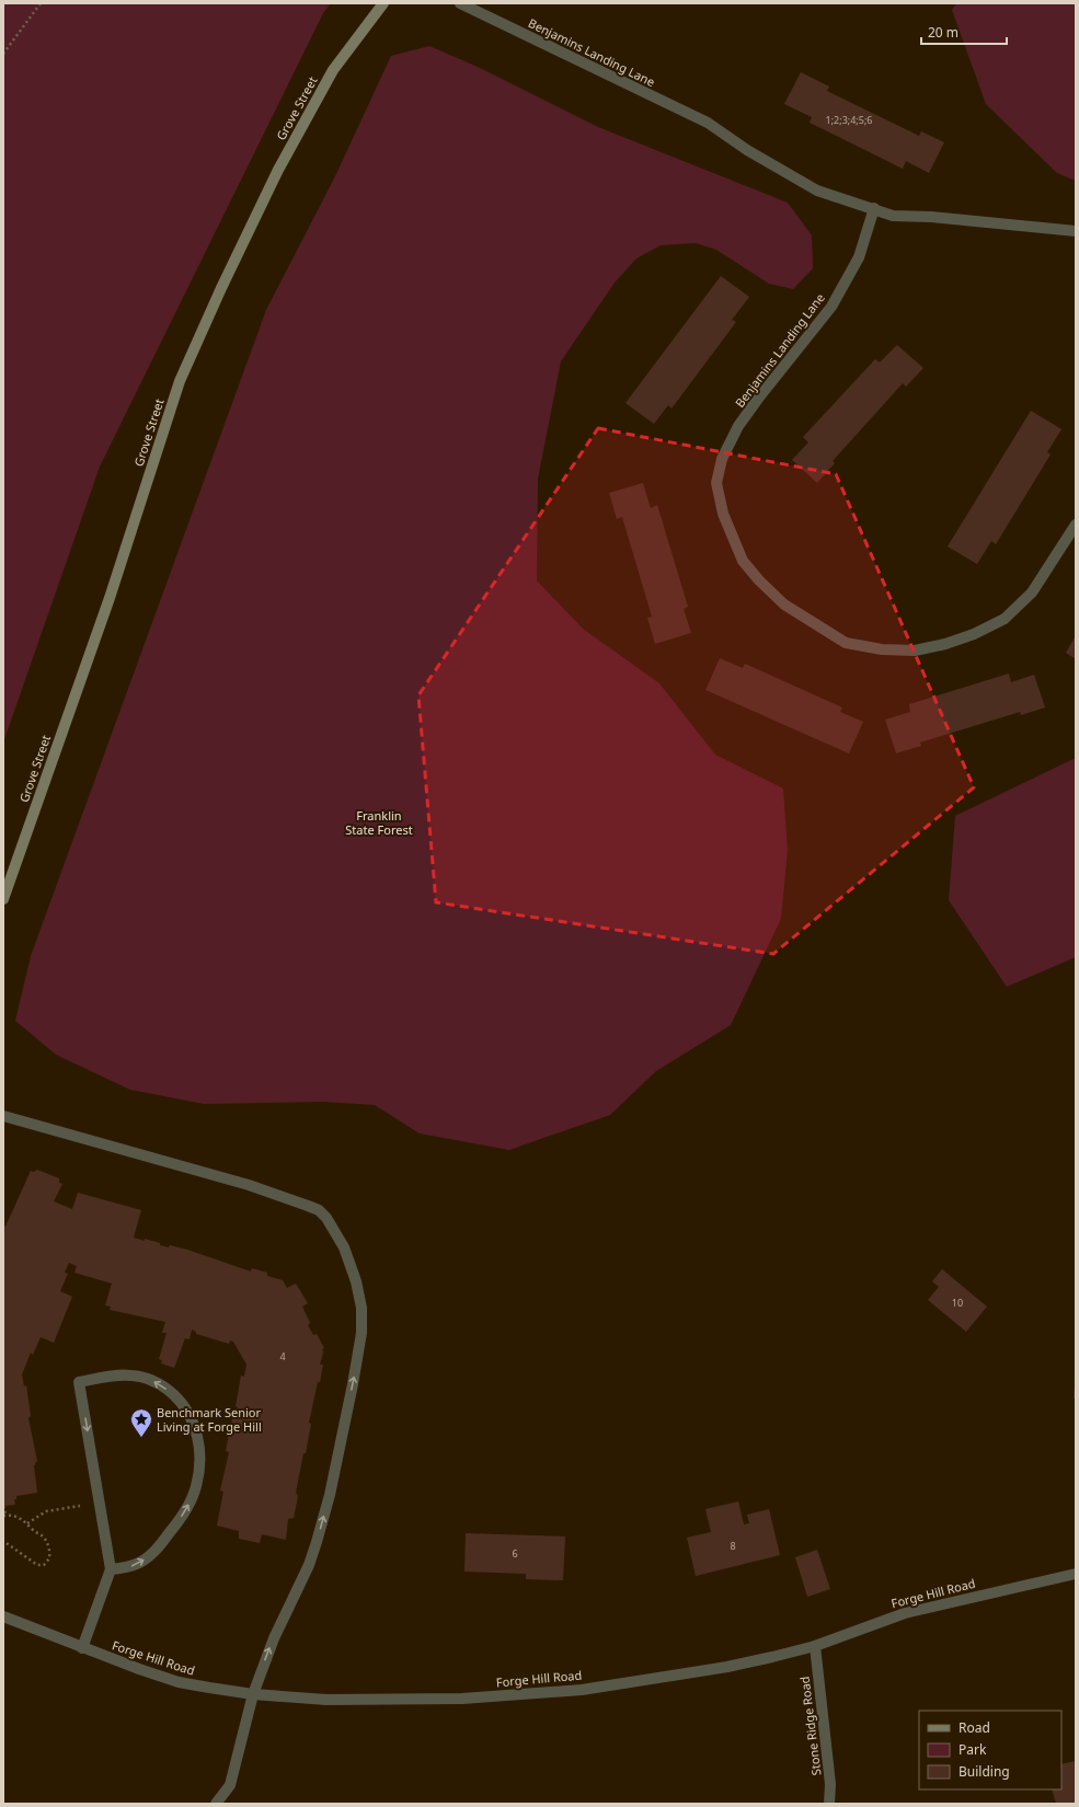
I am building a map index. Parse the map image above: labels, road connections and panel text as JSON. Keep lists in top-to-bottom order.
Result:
{
  "streets": {
    "main road": ["Grove Street"],
    "street": ["Benjamins Landing Lane", "Forge Hill Road", "Stone Ridge Road"]
  },
  "crossings": [
    ["Forge Hill Road", "Stone Ridge Road"]
  ],
  "parks": ["Franklin State Forest"],
  "places": {
    "place": ["Benchmark Senior Living at Forge Hill"]
  },
  "house_numbers": [
    "1;2;3;4;5;6",
    "10",
    "4",
    "8",
    "6"
  ],
  "legend": ["Road", "Park", "Building"],
  "scale_bar": "20 m"
}
